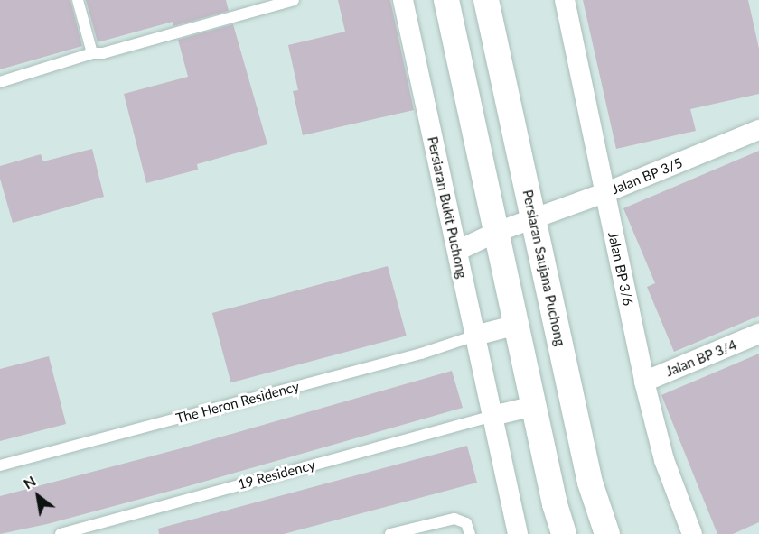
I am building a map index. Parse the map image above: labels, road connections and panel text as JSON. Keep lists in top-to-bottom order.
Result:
{
  "streets": {
    "street": [
      "Jalan BP 3/5",
      "Persiaran Bukit Puchong",
      "Persiaran Saujana Puchong",
      "Jalan BP 3/6",
      "Jalan BP 3/4"
    ],
    "lane": ["The Heron Residency", "19 Residency"]
  },
  "crossings": [
    ["Jalan BP 3/5", "Persiaran Bukit Puchong"],
    ["Jalan BP 3/5", "Persiaran Saujana Puchong"],
    ["Jalan BP 3/5", "Jalan BP 3/6"],
    ["Persiaran Bukit Puchong", "The Heron Residency"],
    ["Persiaran Bukit Puchong", "19 Residency"],
    ["Jalan BP 3/6", "Jalan BP 3/4"]
  ],
  "north": "top left"
}
